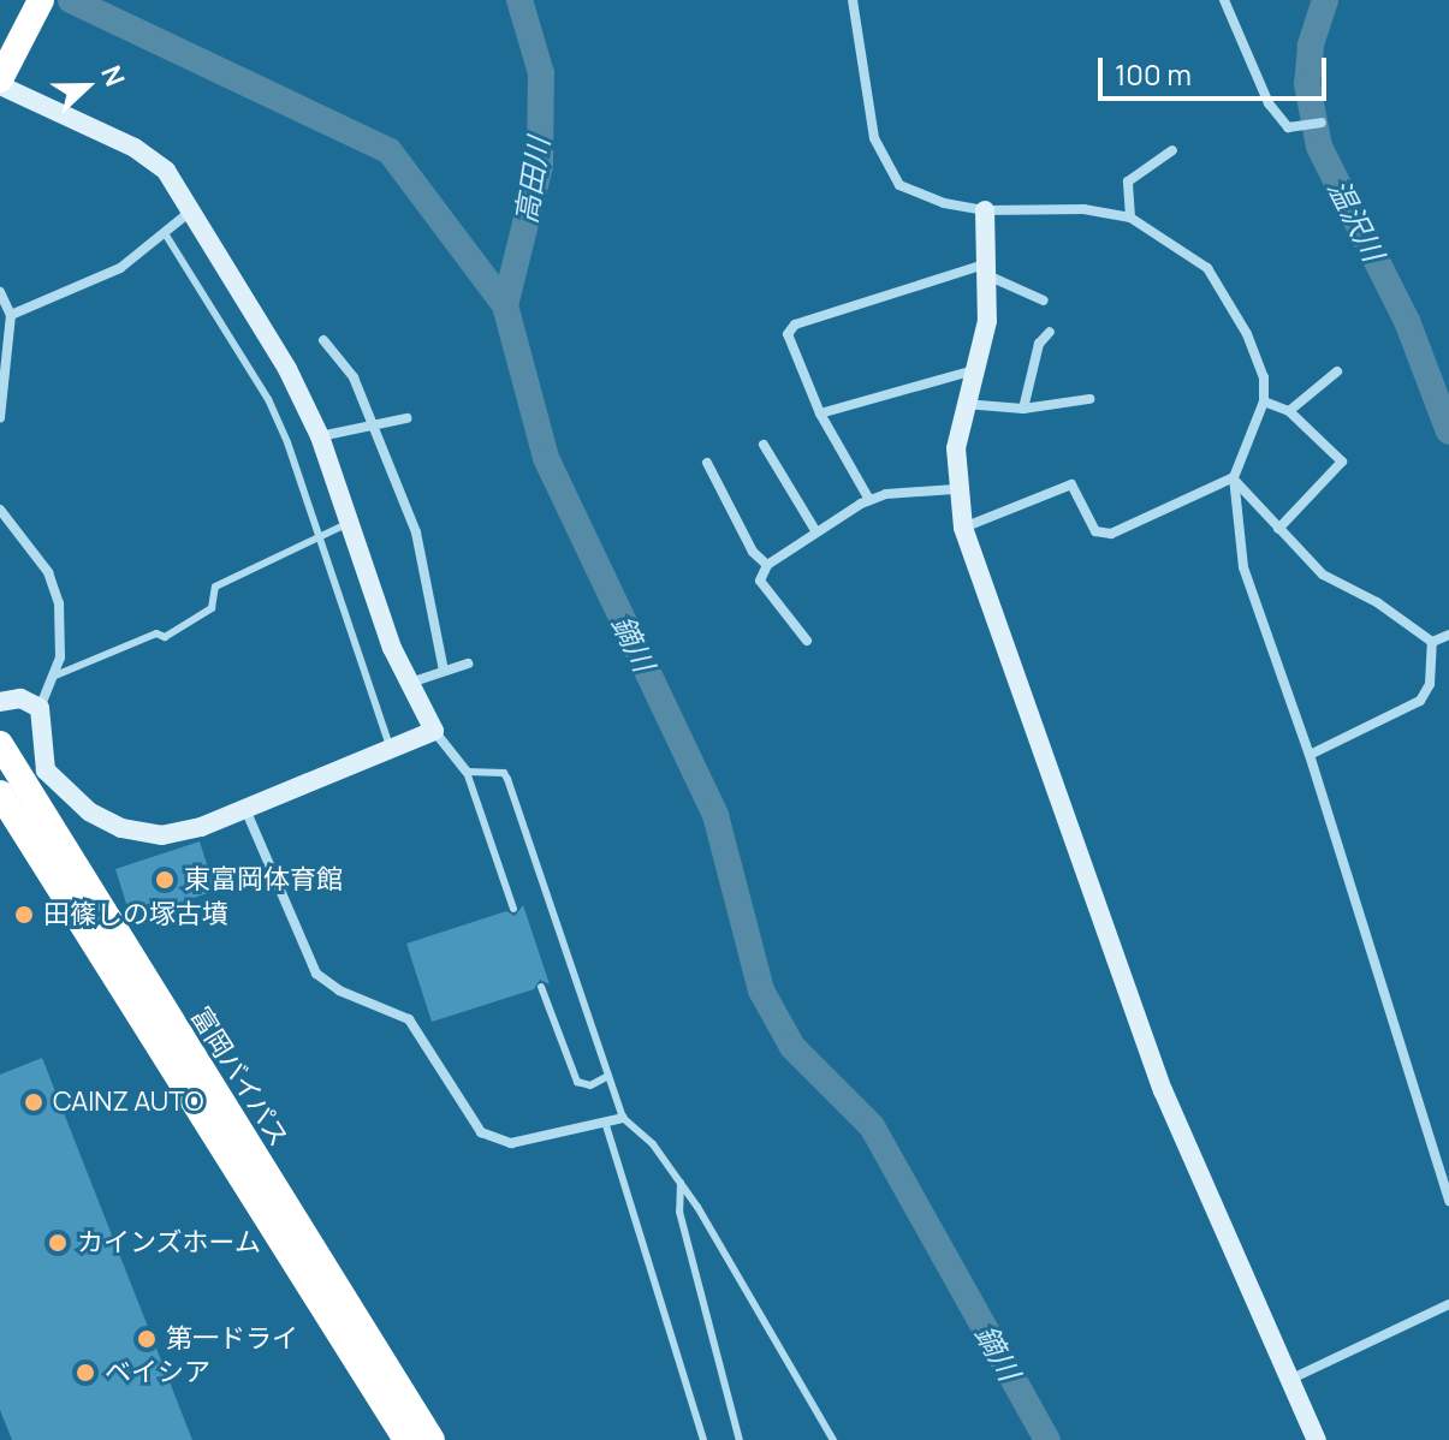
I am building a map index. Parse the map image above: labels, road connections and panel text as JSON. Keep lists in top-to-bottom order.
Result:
{
  "streets": {
    "highway": ["富岡バイパス"]
  },
  "water": ["高田川", "温沢川", "鏑川"],
  "places": [
    "東富岡体育館",
    "田篠しの塚古墳",
    "CAINZ AUTO",
    "カインズホーム",
    "第一ドライ",
    "ベイシア"
  ],
  "scale_bar": "100 m",
  "north": "right"
}
